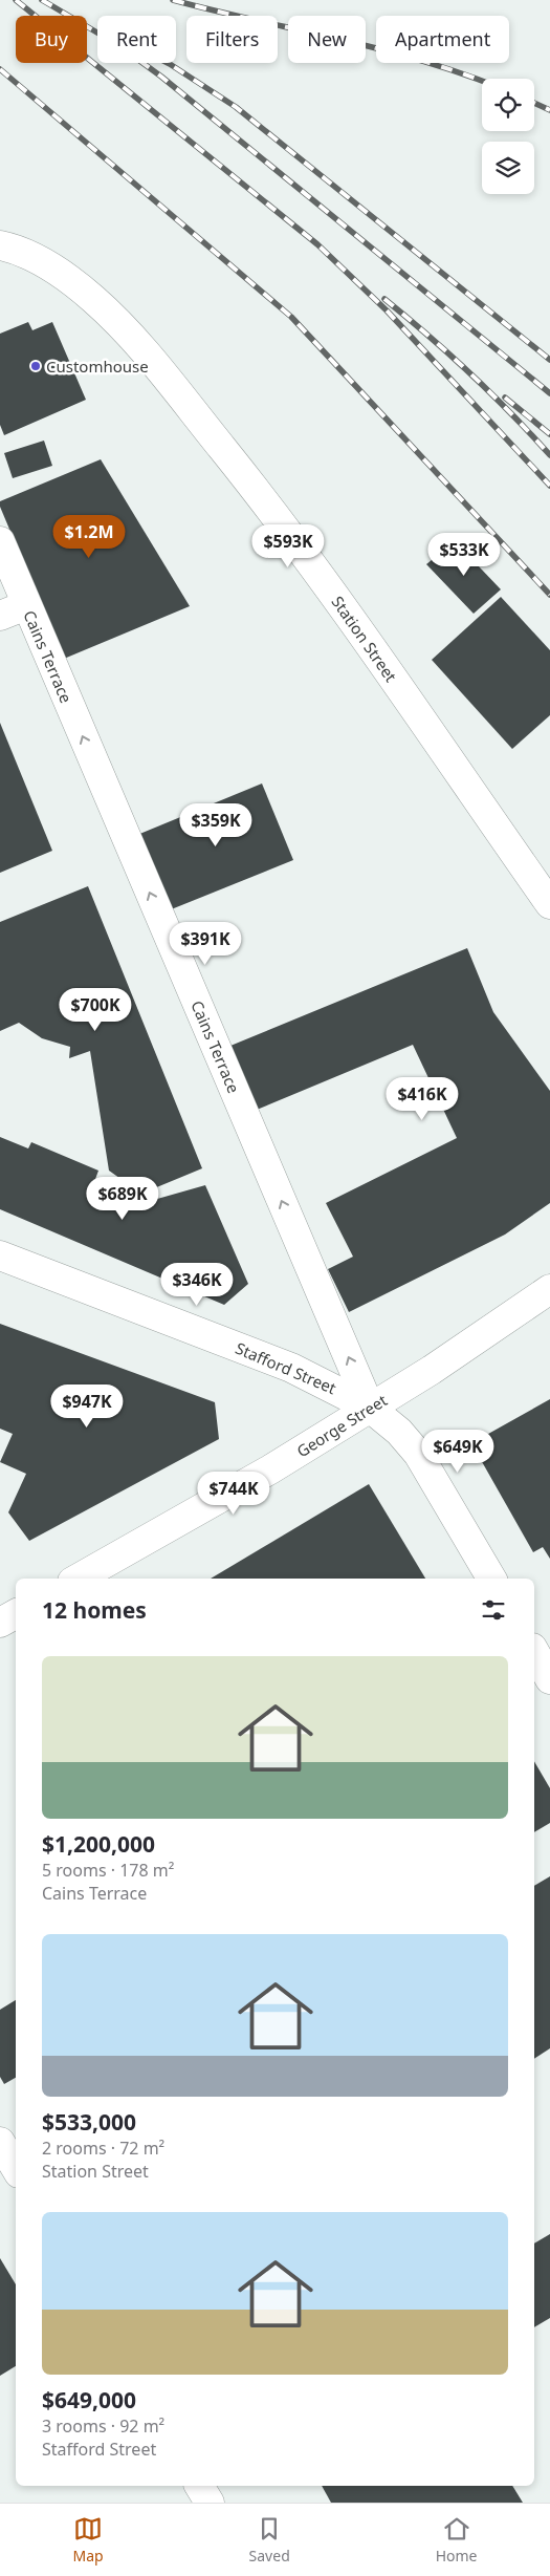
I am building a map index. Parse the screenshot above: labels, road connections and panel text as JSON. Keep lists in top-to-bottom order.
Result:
{
  "streets": {
    "street": [
      "Station Street",
      "Cains Terrace",
      "Stafford Street",
      "George Street"
    ]
  },
  "crossings": [
    ["Cains Terrace", "Stafford Street"],
    ["Cains Terrace", "George Street"],
    ["Stafford Street", "George Street"]
  ],
  "one_way": ["Cains Terrace"],
  "places": ["Customhouse"],
  "page": {
    "chip": [
      "Buy",
      "Rent",
      "Filters",
      "New",
      "Apartment"
    ],
    "price": [
      "$1.2M",
      "$593K",
      "$533K",
      "$359K",
      "$391K",
      "$700K",
      "$416K",
      "$689K",
      "$346K",
      "$947K",
      "$649K",
      "$744K"
    ],
    "heading": "12 homes",
    "list": [
      {
        "name": "$1,200,000",
        "note": "5 rooms · 178 m² · Cains Terrace"
      },
      {
        "name": "$533,000",
        "note": "2 rooms · 72 m² · Station Street"
      },
      {
        "name": "$649,000",
        "note": "3 rooms · 92 m² · Stafford Street"
      }
    ],
    "tabs": ["Map", "Saved", "Home"]
  }
}
